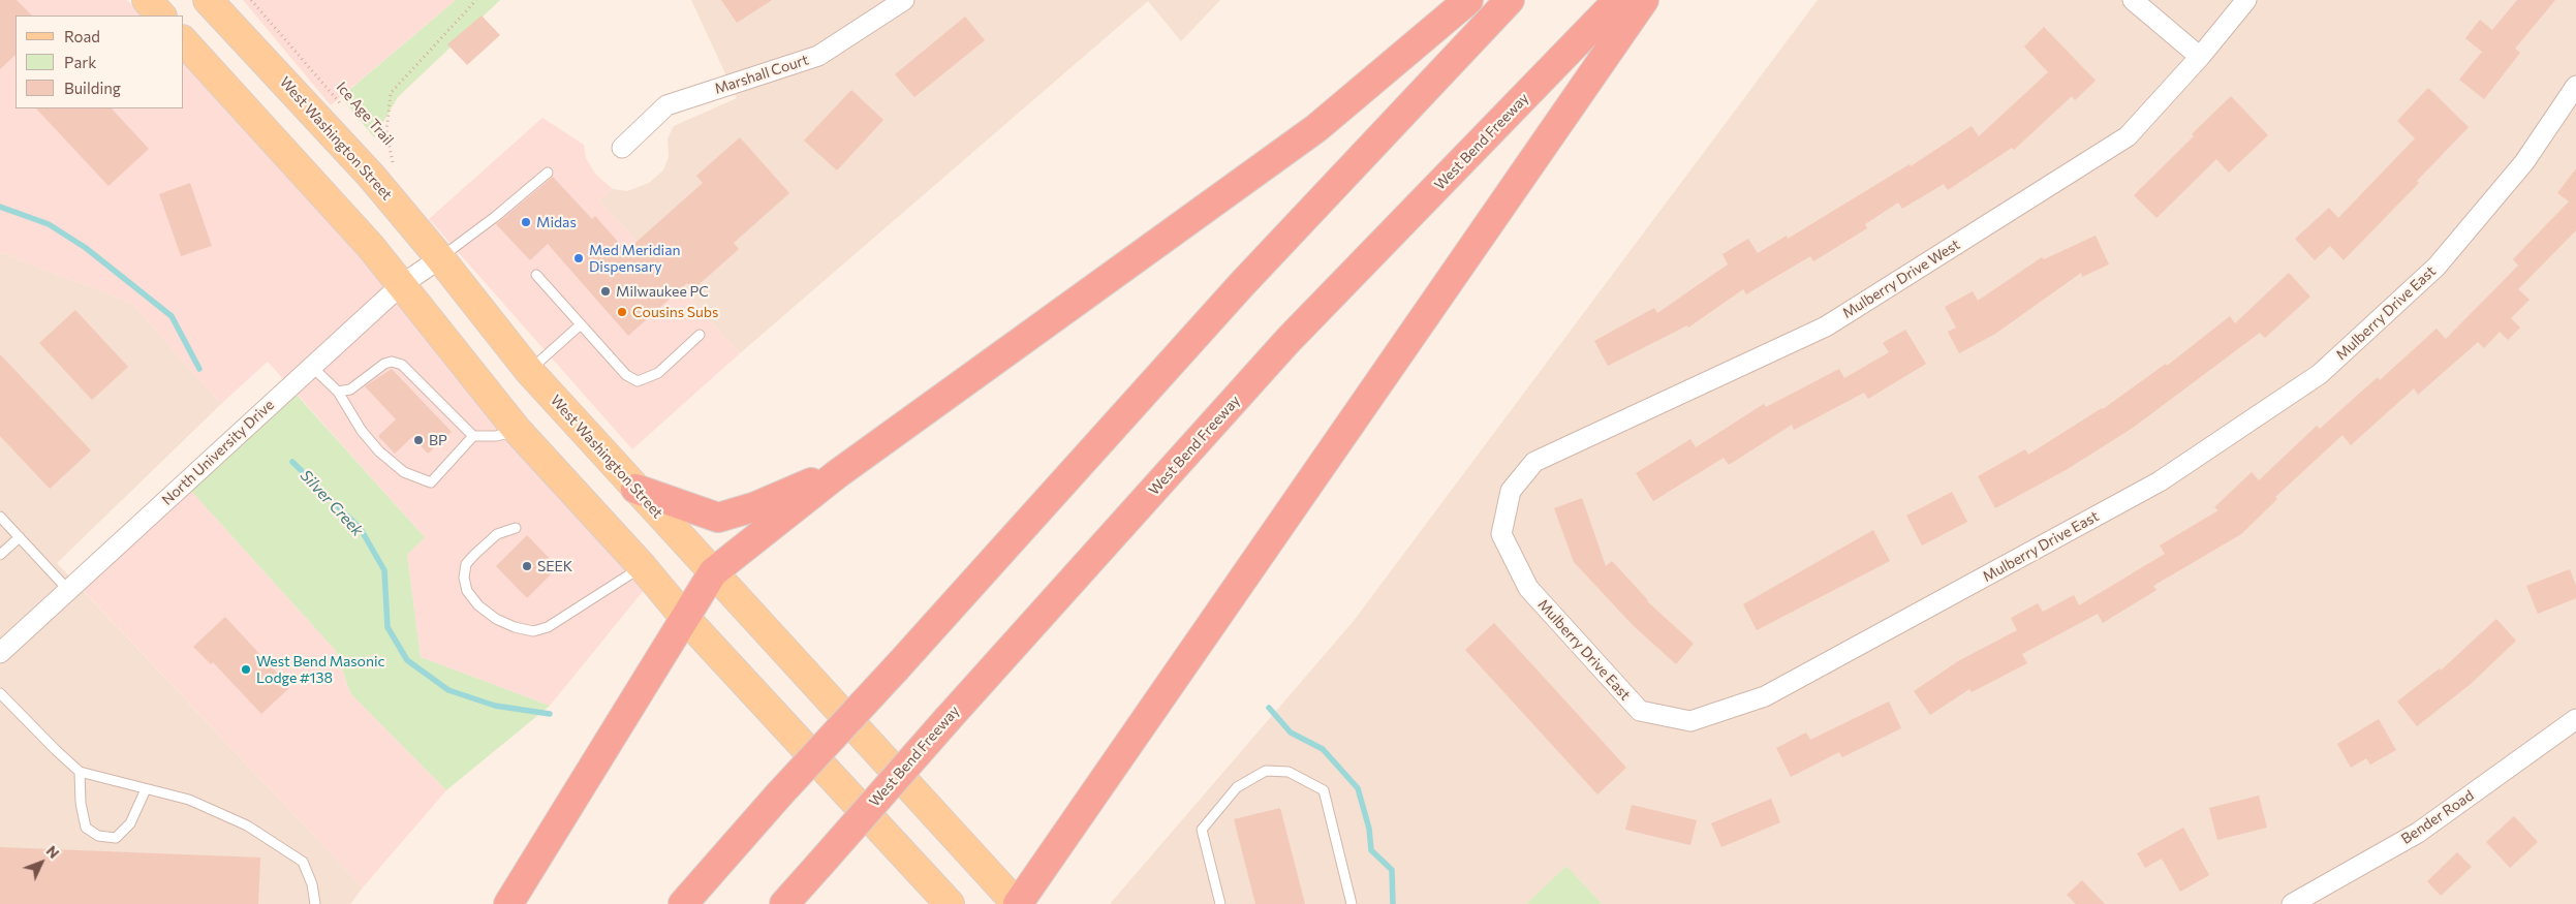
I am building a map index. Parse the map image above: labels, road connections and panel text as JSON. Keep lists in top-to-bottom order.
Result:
{
  "streets": {
    "highway": ["West Bend Freeway"],
    "main road": ["West Washington Street"],
    "street": [
      "Marshall Court",
      "Mulberry Drive West",
      "Mulberry Drive East",
      "North University Drive",
      "Bender Road"
    ],
    "path": ["Ice Age Trail"]
  },
  "crossings": [
    ["West Washington Street", "North University Drive"],
    ["Mulberry Drive West", "Mulberry Drive East"]
  ],
  "water": ["Silver Creek"],
  "places": [
    "Midas",
    "Med Meridian Dispensary",
    "Milwaukee PC",
    "Cousins Subs",
    "BP",
    "SEEK",
    "West Bend Masonic Lodge #138"
  ],
  "legend": ["Road", "Park", "Building"],
  "north": "top right"
}
